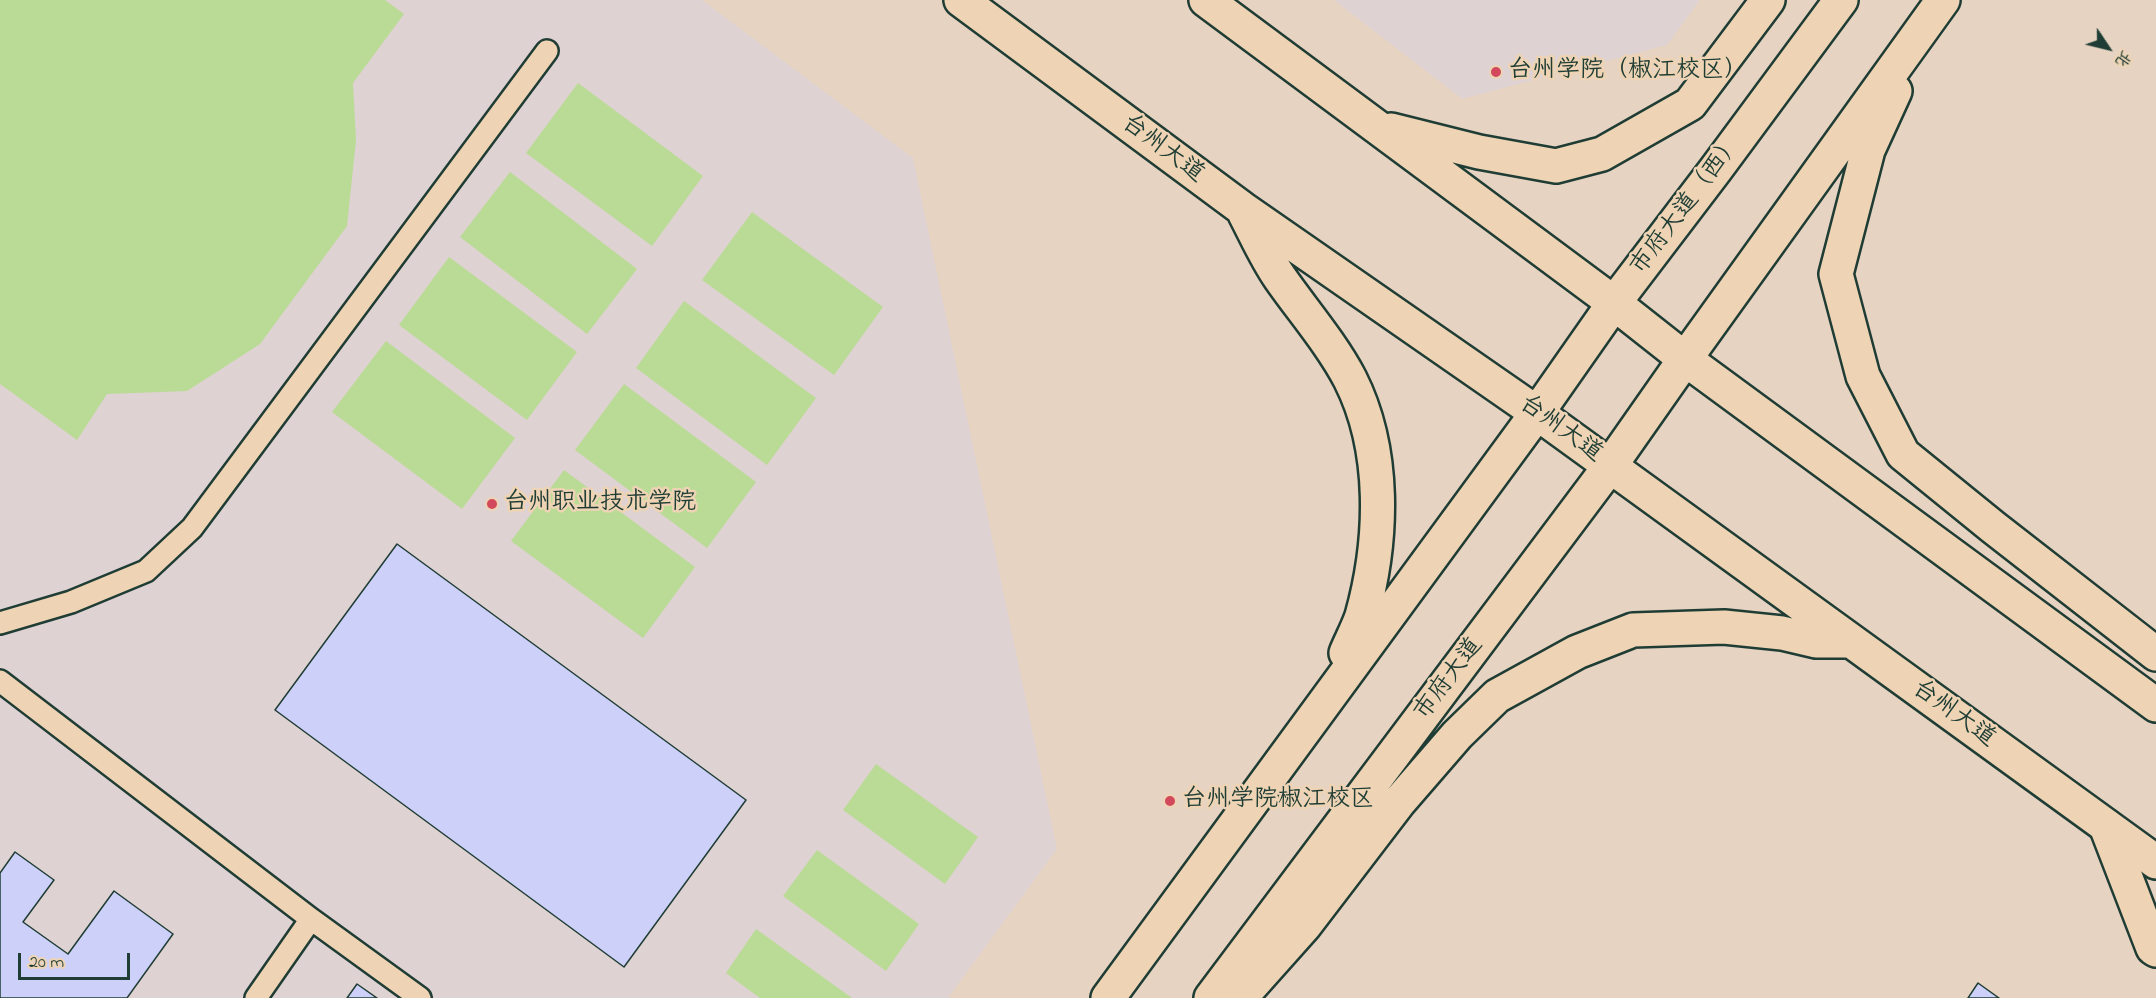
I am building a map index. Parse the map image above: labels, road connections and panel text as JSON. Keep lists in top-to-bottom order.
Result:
{
  "streets": {
    "main road": ["台州大道", "市府大道（西）", "市府大道"]
  },
  "crossings": [
    ["台州大道", "市府大道（西）"],
    ["台州大道", "市府大道"]
  ],
  "places": ["台州学院（椒江校区）", "台州职业技术学院", "台州学院椒江校区"],
  "scale_bar": "20 m",
  "north": "bottom right"
}
